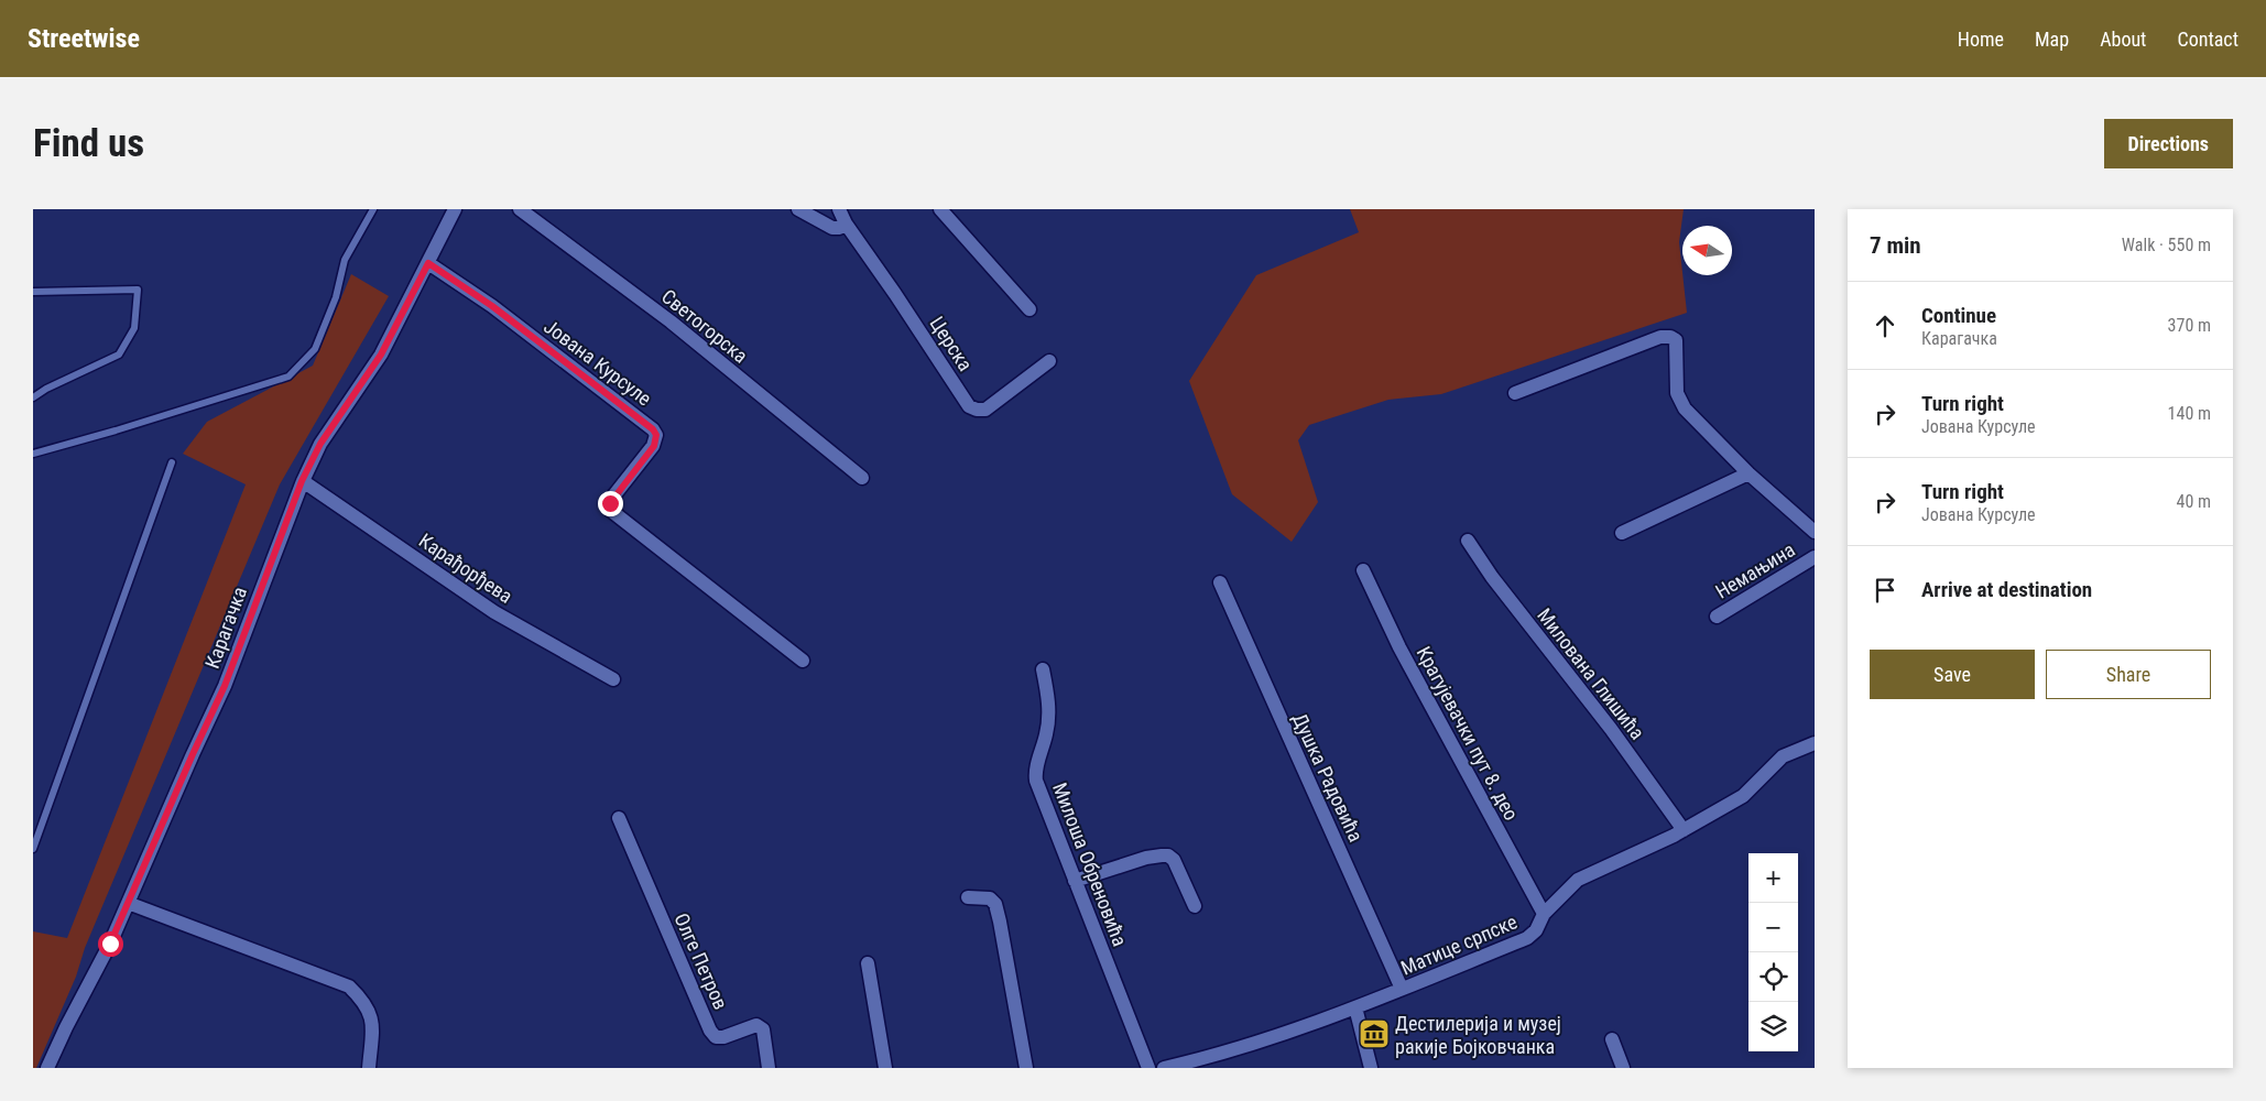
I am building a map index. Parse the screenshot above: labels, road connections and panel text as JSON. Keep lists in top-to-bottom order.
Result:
{
  "streets": {
    "street": [
      "Светогорска",
      "Церска",
      "Јована Курсуле",
      "Карађорђева",
      "Немањина",
      "Карагачка",
      "Милована Глишића",
      "Крагујевачки пут 8. део",
      "Душка Радовића",
      "Милоша Обреновића",
      "Матице српске",
      "Олге Петров"
    ]
  },
  "crossings": [
    ["Јована Курсуле", "Карагачка"],
    ["Карађорђева", "Карагачка"],
    ["Милована Глишића", "Матице српске"],
    ["Крагујевачки пут 8. део", "Матице српске"],
    ["Душка Радовића", "Матице српске"]
  ],
  "places": {
    "museum": ["Дестилерија и музеј ракије Бојковчанка"]
  },
  "north": "left",
  "page": {
    "header": "Streetwise",
    "nav": [
      "Home",
      "Map",
      "About",
      "Contact"
    ],
    "buttons": [
      "Directions",
      ["Save", "Share"]
    ],
    "title": "Find us",
    "heading": ["7 min", "Walk · 550 m"],
    "list": [
      ["Continue", "Карагачка", "370 m"],
      ["Turn right", "Јована Курсуле", "140 m"],
      ["Turn right", "Јована Курсуле", "40 m"],
      "Arrive at destination"
    ],
    "map_buttons": ["+", "−"]
  }
}
